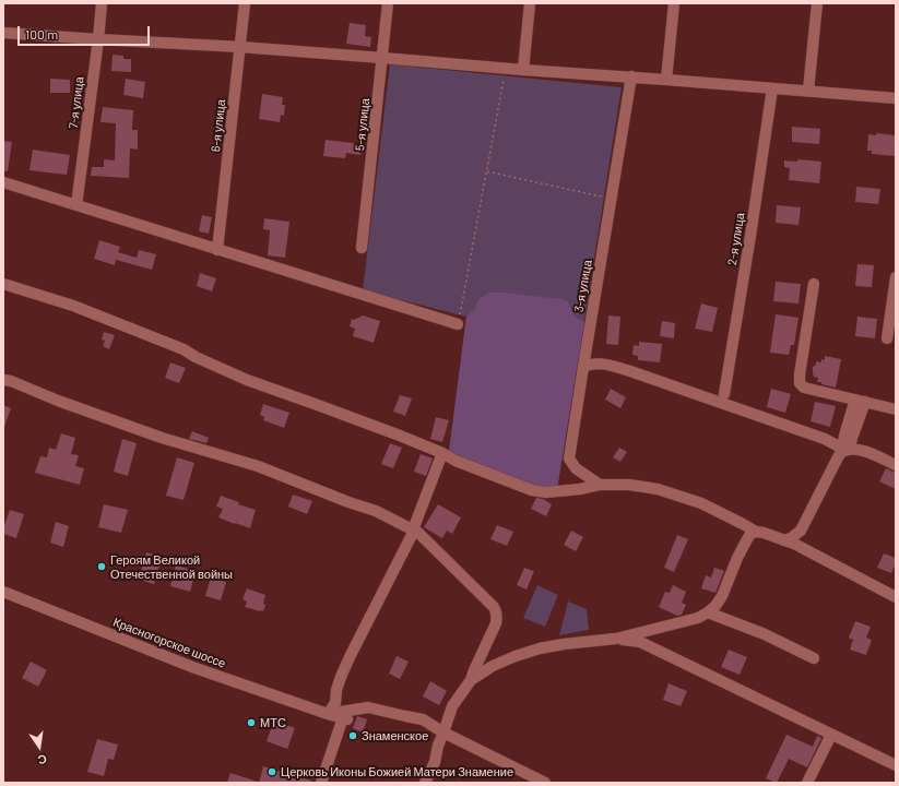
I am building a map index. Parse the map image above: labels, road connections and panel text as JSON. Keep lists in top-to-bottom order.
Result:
{
  "streets": {
    "street": [
      "7-я улица",
      "5-я улица",
      "6-я улица",
      "2-я улица",
      "3-я улица",
      "Красногорское шоссе"
    ]
  },
  "places": [
    "Героям Великой Отечественной войны",
    "МТС",
    "Знаменское",
    "Церковь Иконы Божией Матери Знамение"
  ],
  "scale_bar": "100 m",
  "north": "bottom"
}
